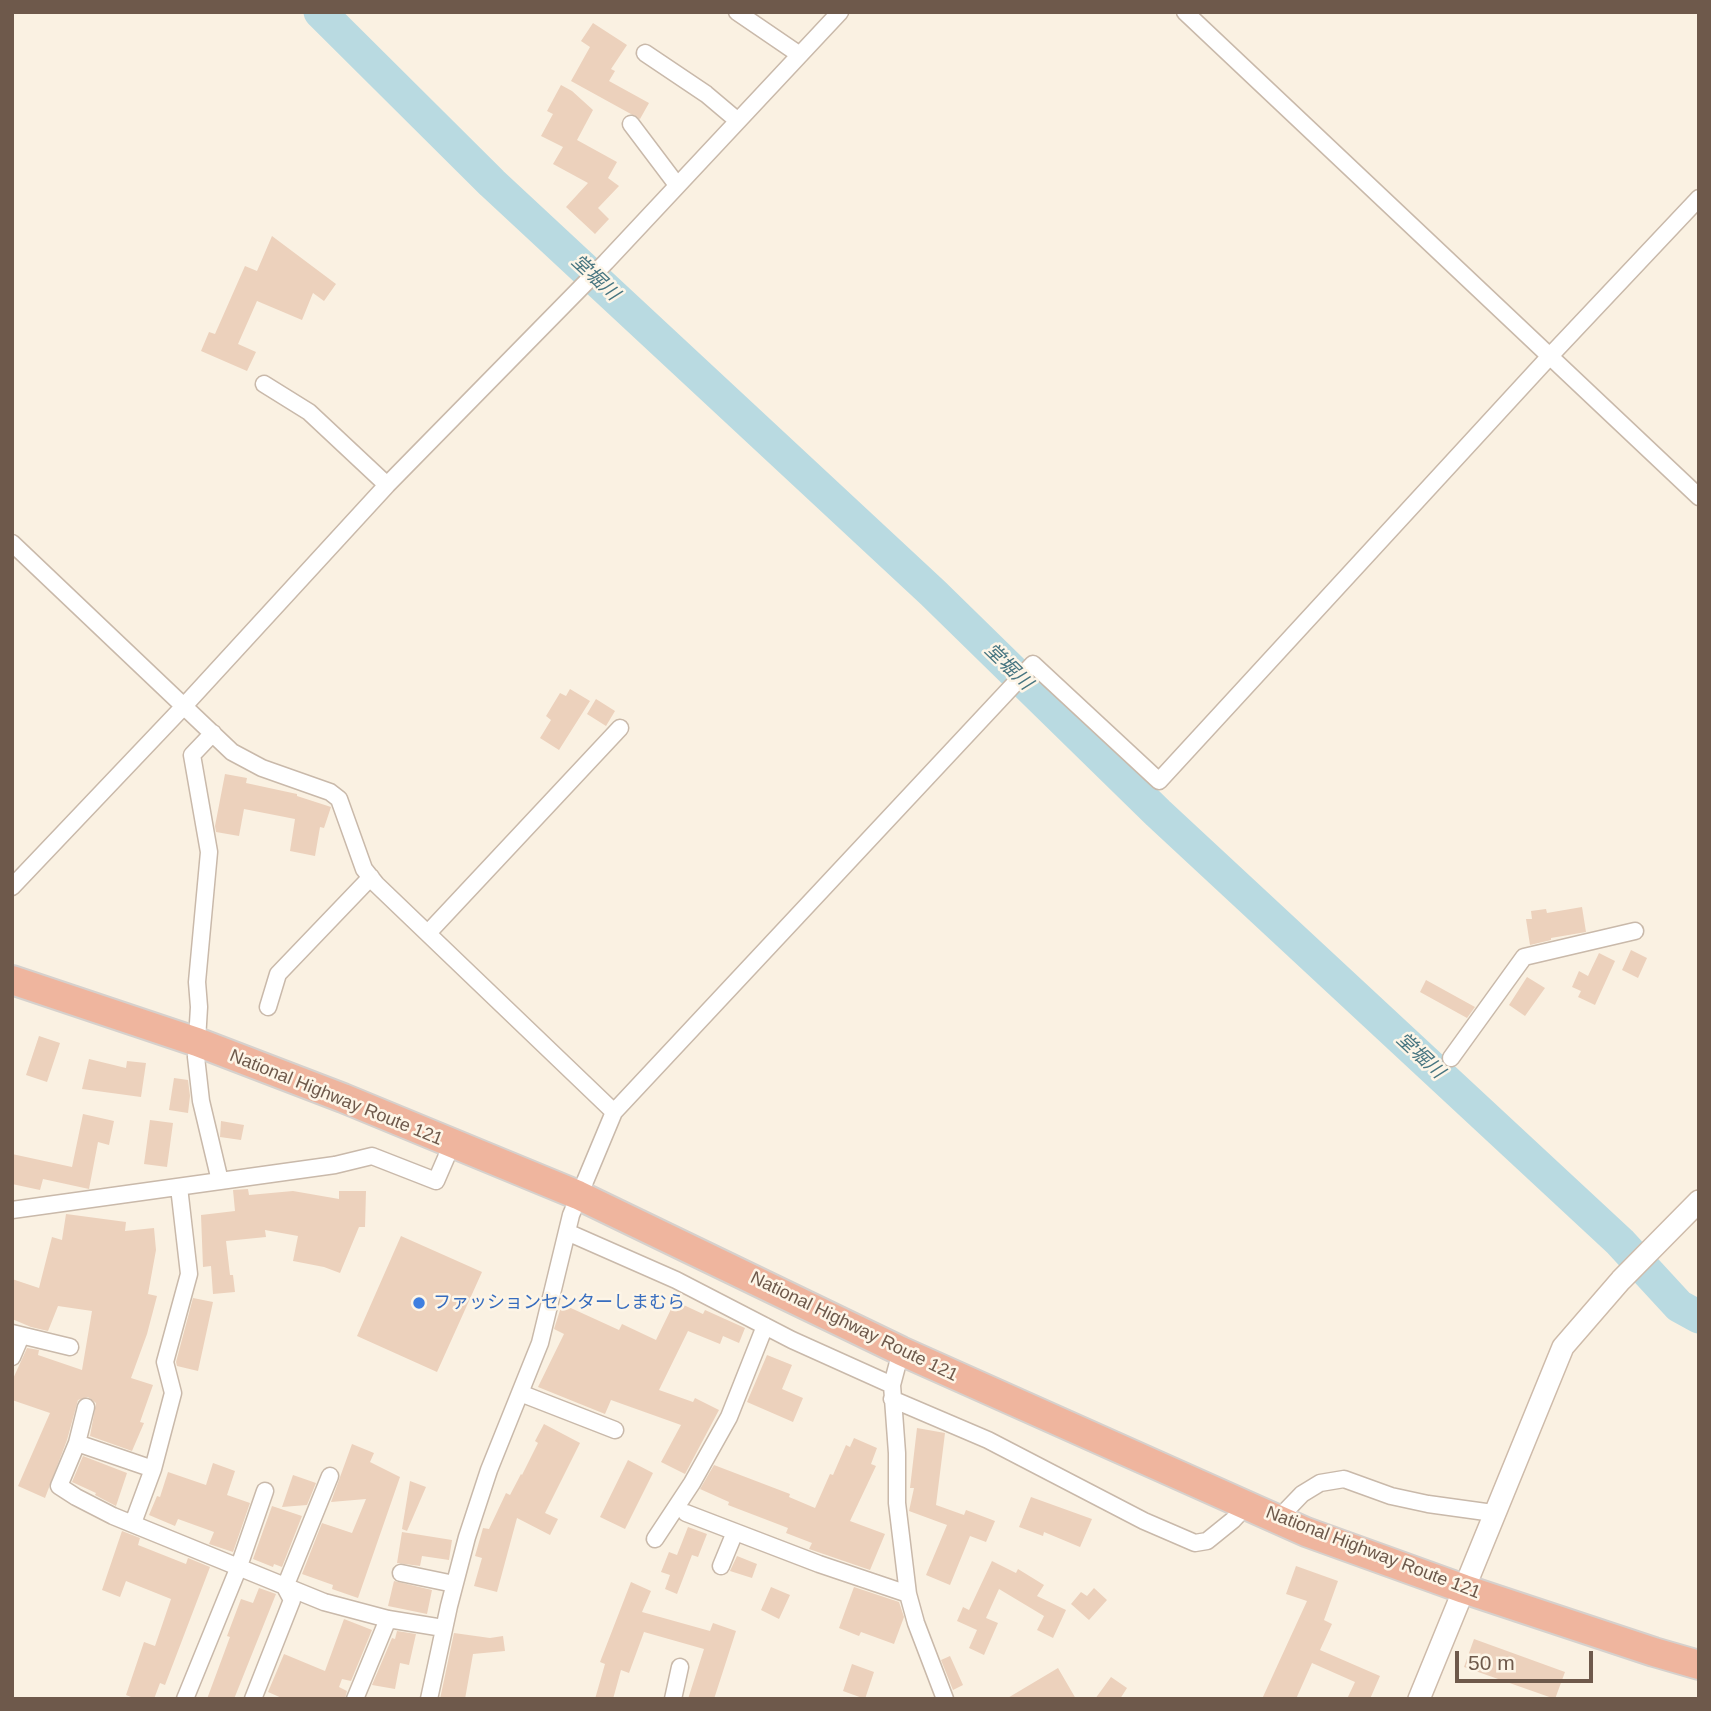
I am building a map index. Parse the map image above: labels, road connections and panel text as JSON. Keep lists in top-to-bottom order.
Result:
{
  "streets": {
    "highway": ["National Highway Route 121"]
  },
  "water": ["堂堀川"],
  "places": ["ファッションセンターしまむら"],
  "scale_bar": "50 m"
}
